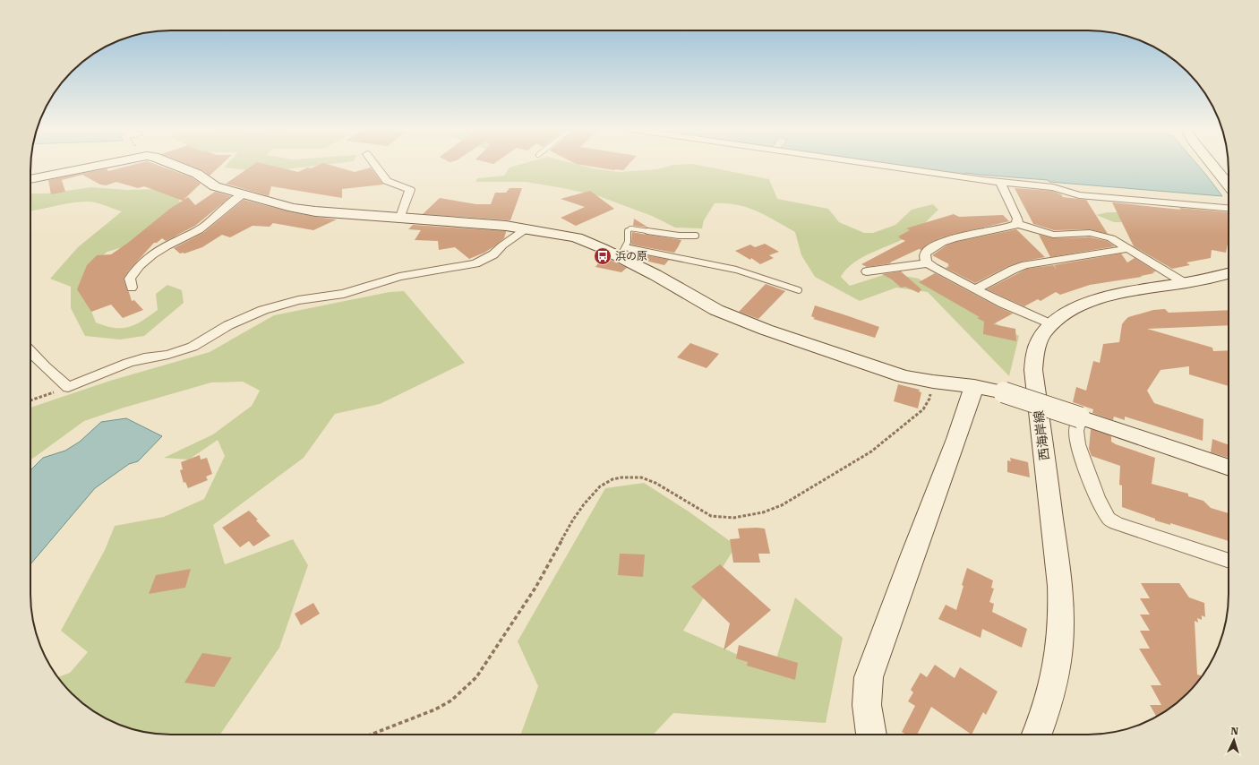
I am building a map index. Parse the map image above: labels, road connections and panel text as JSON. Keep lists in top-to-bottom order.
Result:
{
  "streets": {
    "street": ["西海岸線"]
  },
  "places": {
    "bus stop": ["浜の原"]
  },
  "north": "top"
}
